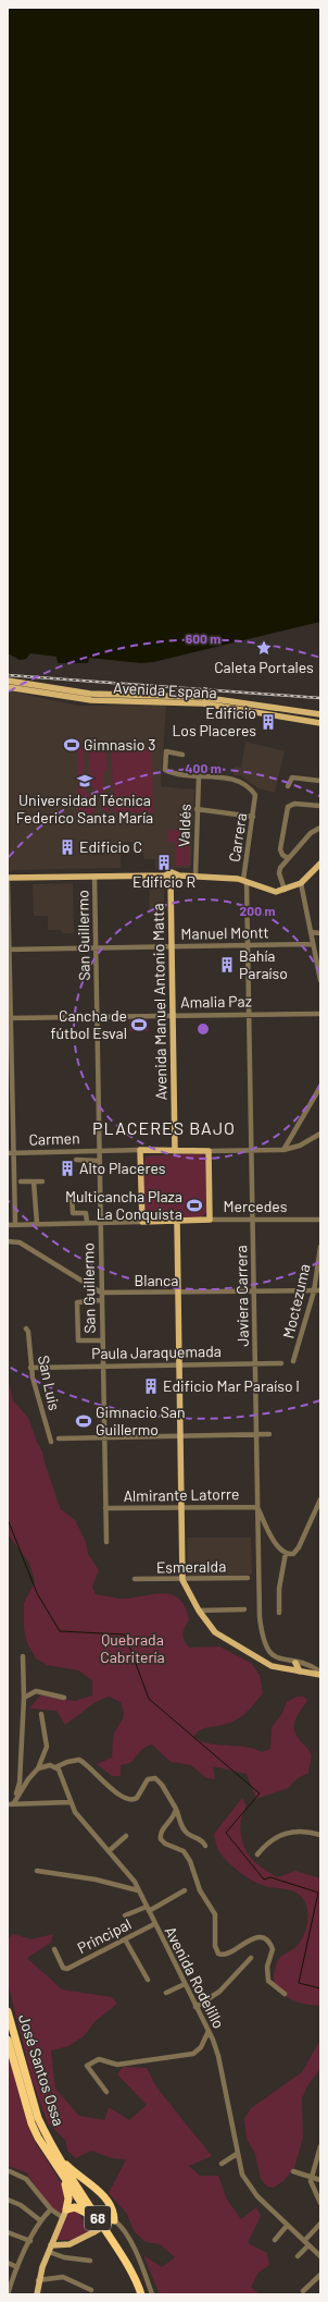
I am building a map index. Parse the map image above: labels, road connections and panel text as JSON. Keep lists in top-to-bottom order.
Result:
{
  "streets": {
    "highway": ["José Santos Ossa", "68"],
    "main road": [
      "Avenida España",
      "Avenida Manuel Antonio Matta",
      "Carmen",
      "Mercedes"
    ],
    "street": [
      "Valdés",
      "Carrera",
      "Manuel Montt",
      "San Guillermo",
      "Amalia Paz",
      "Blanca",
      "Javiera Carrera",
      "Moctezuma",
      "Paula Jaraquemada",
      "San Luis",
      "Almirante Latorre",
      "Esmeralda",
      "Principal",
      "Avenida Rodelillo"
    ]
  },
  "crossings": [
    ["Valdés", "Carrera"],
    ["Carrera", "Javiera Carrera"],
    ["Manuel Montt", "San Guillermo"],
    ["Manuel Montt", "Avenida Manuel Antonio Matta"],
    ["Manuel Montt", "Javiera Carrera"],
    ["San Guillermo", "Amalia Paz"],
    ["San Guillermo", "Carmen"],
    ["San Guillermo", "Mercedes"],
    ["San Guillermo", "Blanca"],
    ["San Guillermo", "Paula Jaraquemada"],
    ["San Guillermo", "Almirante Latorre"],
    ["Avenida Manuel Antonio Matta", "Amalia Paz"],
    ["Avenida Manuel Antonio Matta", "Carmen"],
    ["Amalia Paz", "Javiera Carrera"],
    ["Carmen", "Javiera Carrera"],
    ["Mercedes", "Javiera Carrera"],
    ["Blanca", "Javiera Carrera"],
    ["Blanca", "Moctezuma"],
    ["Javiera Carrera", "Paula Jaraquemada"],
    ["Javiera Carrera", "Almirante Latorre"],
    ["Paula Jaraquemada", "San Luis"],
    ["Principal", "Avenida Rodelillo"]
  ],
  "districts": ["PLACERES BAJO"],
  "parks": ["Quebrada Cabritería"],
  "places": {
    "place": ["Caleta Portales"],
    "building": [
      "Edificio Los Placeres",
      "Edificio C",
      "Edificio R",
      "Bahía Paraíso",
      "Alto Placeres",
      "Edificio Mar Paraíso I"
    ],
    "sports": [
      "Gimnasio 3",
      "Cancha de fútbol Esval",
      "Multicancha Plaza La Conquista",
      "Gimnacio San Guillermo"
    ],
    "school or university": ["Universidad Técnica Federico Santa María"]
  },
  "rings": ["600 m", "400 m", "200 m"]
}
